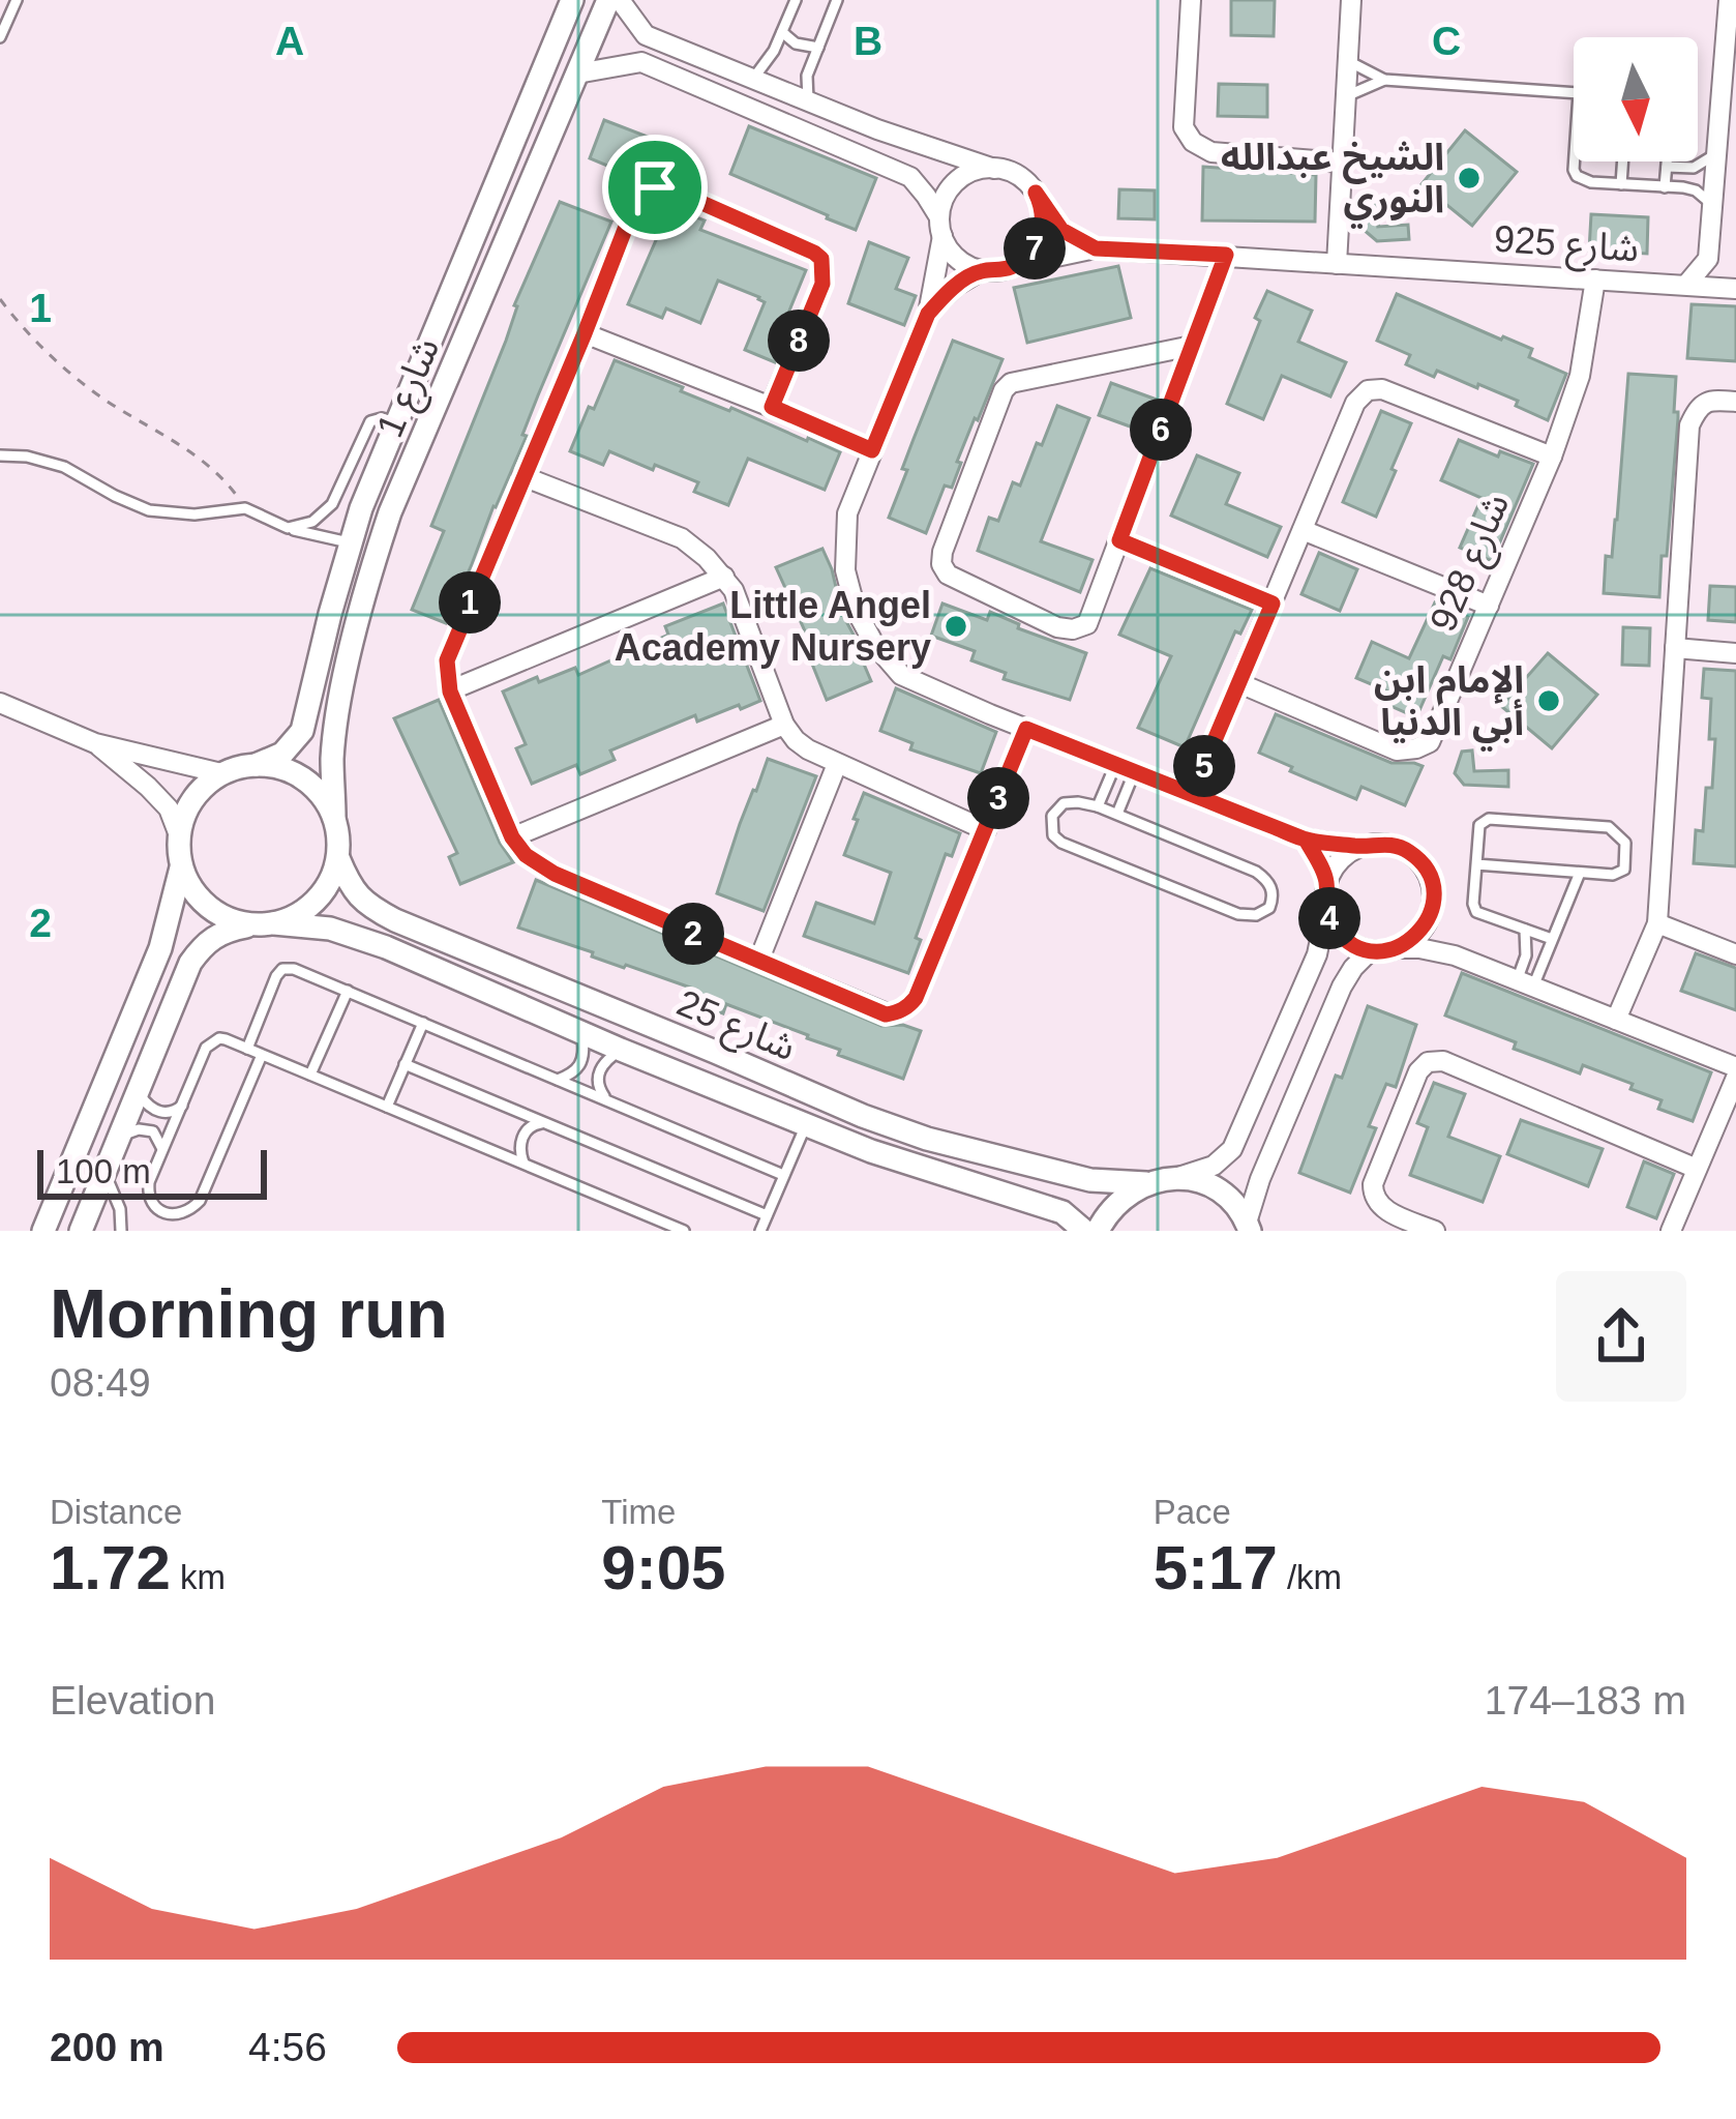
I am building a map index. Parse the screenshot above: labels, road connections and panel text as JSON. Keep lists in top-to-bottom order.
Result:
{
  "streets": {
    "street": [
      "شارع 925",
      "شارع 1",
      "شارع 928",
      "شارع 25"
    ]
  },
  "crossings": [
    ["شارع 925", "شارع 928"],
    ["شارع 1", "شارع 25"]
  ],
  "places": ["الشيخ عبدالله النوري", "Little Angel Academy Nursery", "الإمام ابن أبي الدنيا"],
  "scale_bar": "100 m",
  "north": "bottom",
  "page": {
    "pins": [
      "7",
      "8",
      "6",
      "1",
      "5",
      "3",
      "4",
      "2"
    ],
    "scale": "100 m",
    "heading": ["Morning run", "08:49"],
    "stats": [
      ["Distance", "1.72 km"],
      ["Time", "9:05"],
      ["Pace", "5:17 /km"]
    ],
    "chart": ["Elevation", "174–183 m"],
    "list": [
      {
        "name": "200 m",
        "note": "4:56"
      }
    ]
  },
  "grid": {
    "columns": ["A", "B", "C"],
    "rows": ["1", "2"]
  }
}
